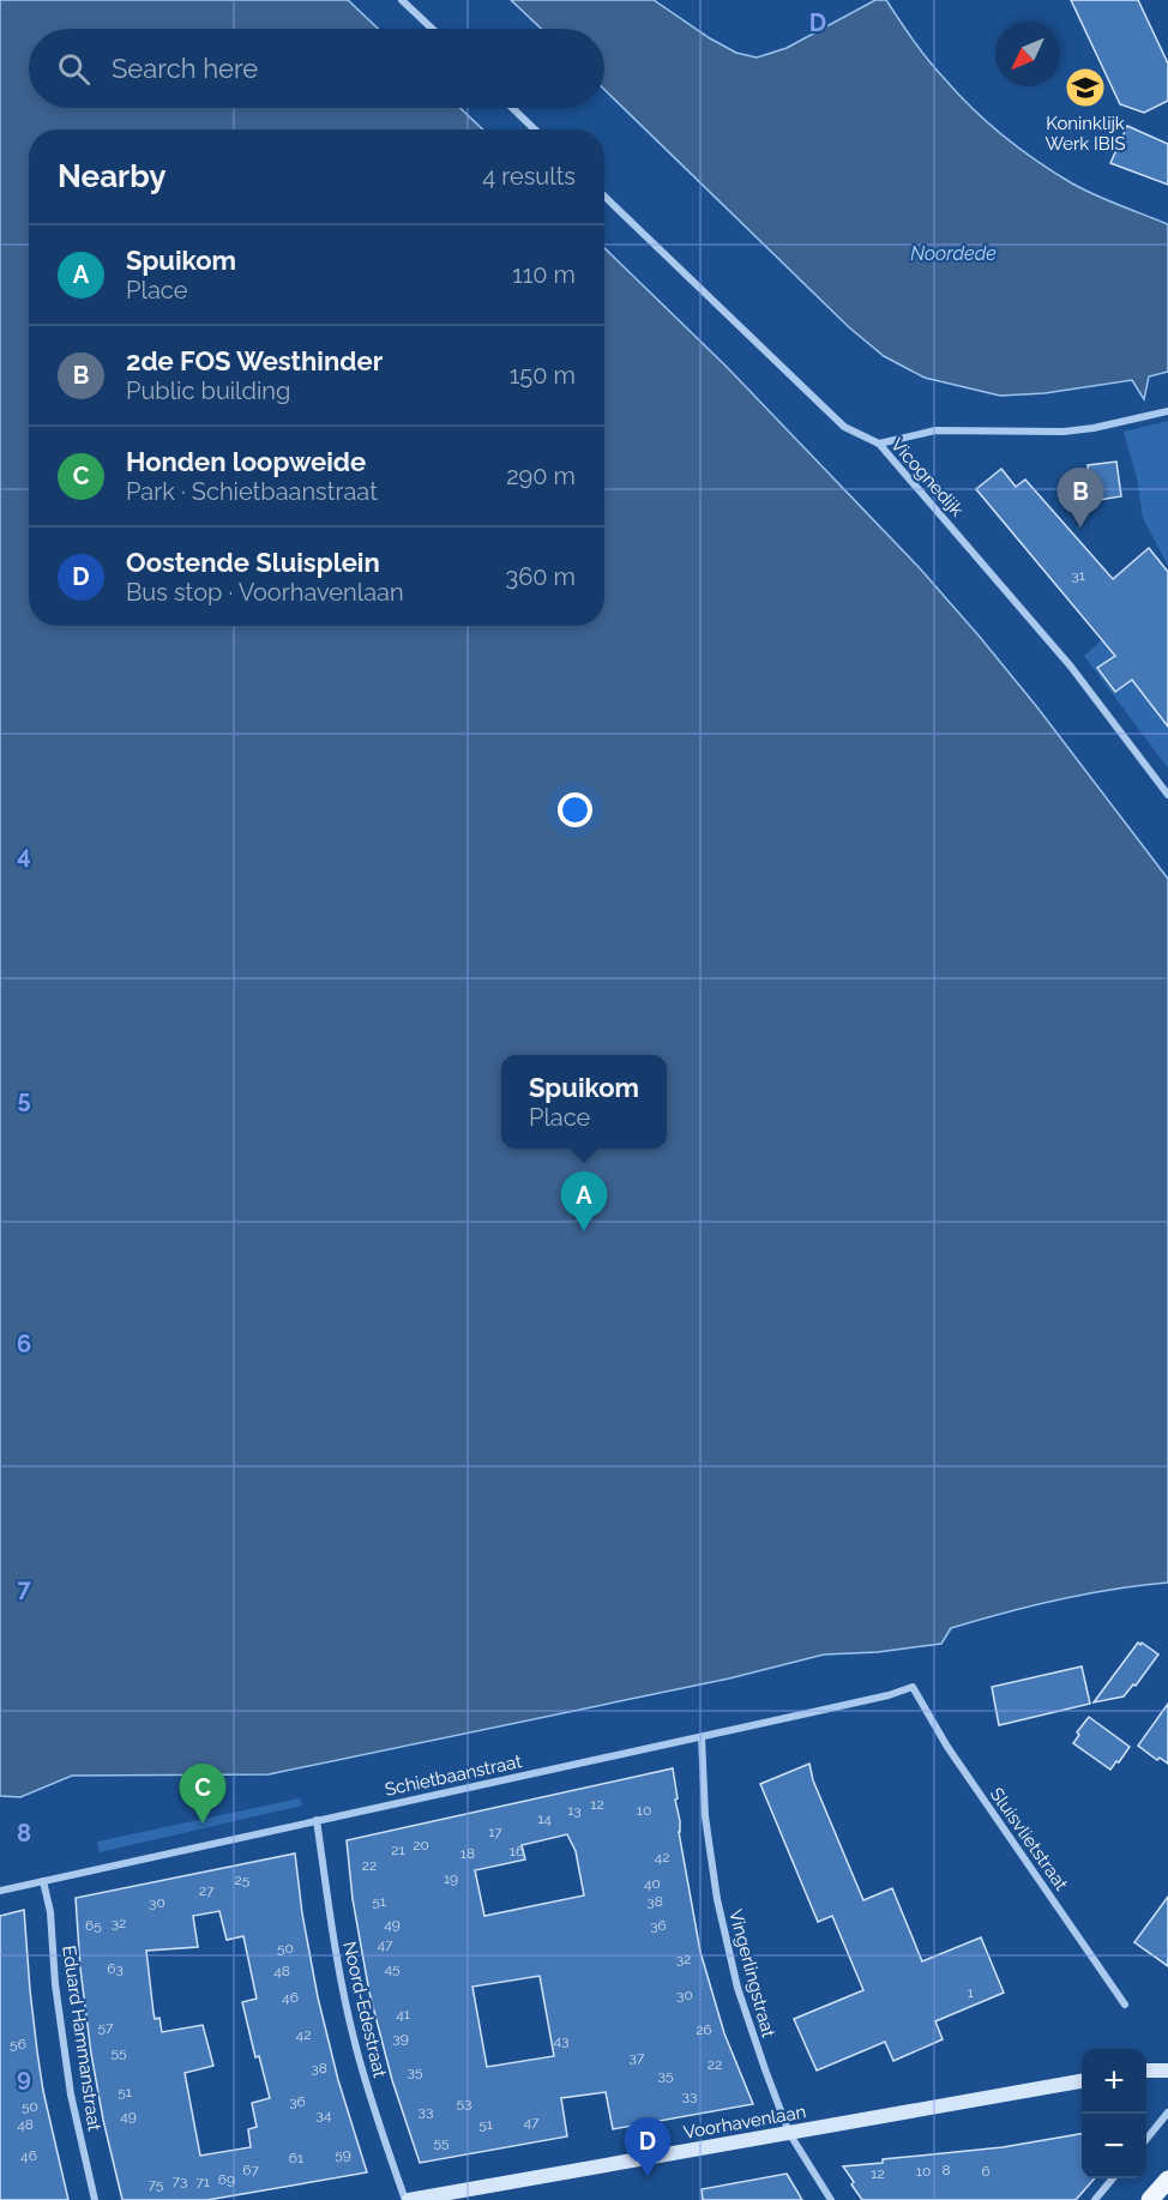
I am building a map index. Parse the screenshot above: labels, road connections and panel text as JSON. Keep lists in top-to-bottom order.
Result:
{
  "streets": {
    "street": [
      "Vicognedijk",
      "Schietbaanstraat",
      "Sluisvlietstraat",
      "Vingerlingstraat",
      "Noord-Edestraat",
      "Eduard Hammanstraat",
      "Voorhavenlaan"
    ]
  },
  "crossings": [
    ["Schietbaanstraat", "Sluisvlietstraat"],
    ["Schietbaanstraat", "Vingerlingstraat"],
    ["Schietbaanstraat", "Noord-Edestraat"],
    ["Schietbaanstraat", "Eduard Hammanstraat"],
    ["Vingerlingstraat", "Voorhavenlaan"],
    ["Noord-Edestraat", "Voorhavenlaan"]
  ],
  "water": ["Noordede"],
  "places": {
    "school or university": ["Koninklijk Werk IBIS"]
  },
  "house_numbers": [
    "31",
    "12",
    "13",
    "10",
    "14",
    "17",
    "20",
    "21",
    "16",
    "18",
    "42",
    "22",
    "19",
    "25",
    "40",
    "27",
    "51",
    "38",
    "30",
    "32",
    "49",
    "65",
    "36",
    "47",
    "50",
    "32",
    "63",
    "45",
    "48",
    "1",
    "30",
    "46",
    "41",
    "57",
    "26",
    "42",
    "39",
    "43",
    "56",
    "55",
    "37",
    "22",
    "38",
    "35",
    "35",
    "51",
    "33",
    "36",
    "53",
    "50",
    "33",
    "34",
    "49",
    "47",
    "48",
    "51",
    "55",
    "59",
    "46",
    "61",
    "67",
    "8",
    "10",
    "6",
    "12",
    "69",
    "73",
    "71",
    "75"
  ],
  "north": "bottom left",
  "page": {
    "search": "Search here",
    "heading": ["Nearby", "4 results"],
    "list": [
      {
        "mark": "A",
        "name": "Spuikom",
        "note": "Place",
        "value": "110 m"
      },
      {
        "mark": "B",
        "name": "2de FOS Westhinder",
        "note": "Public building",
        "value": "150 m"
      },
      {
        "mark": "C",
        "name": "Honden loopweide",
        "note": "Park · Schietbaanstraat",
        "value": "290 m"
      },
      {
        "mark": "D",
        "name": "Oostende Sluisplein",
        "note": "Bus stop · Voorhavenlaan",
        "value": "360 m"
      }
    ],
    "pins": [
      "B",
      "A",
      "C",
      "D"
    ],
    "popup": ["Spuikom", "Place"],
    "map_buttons": ["+", "−"]
  },
  "grid": {
    "columns": ["D"],
    "rows": [
      "4",
      "5",
      "6",
      "7",
      "8",
      "9"
    ]
  }
}
